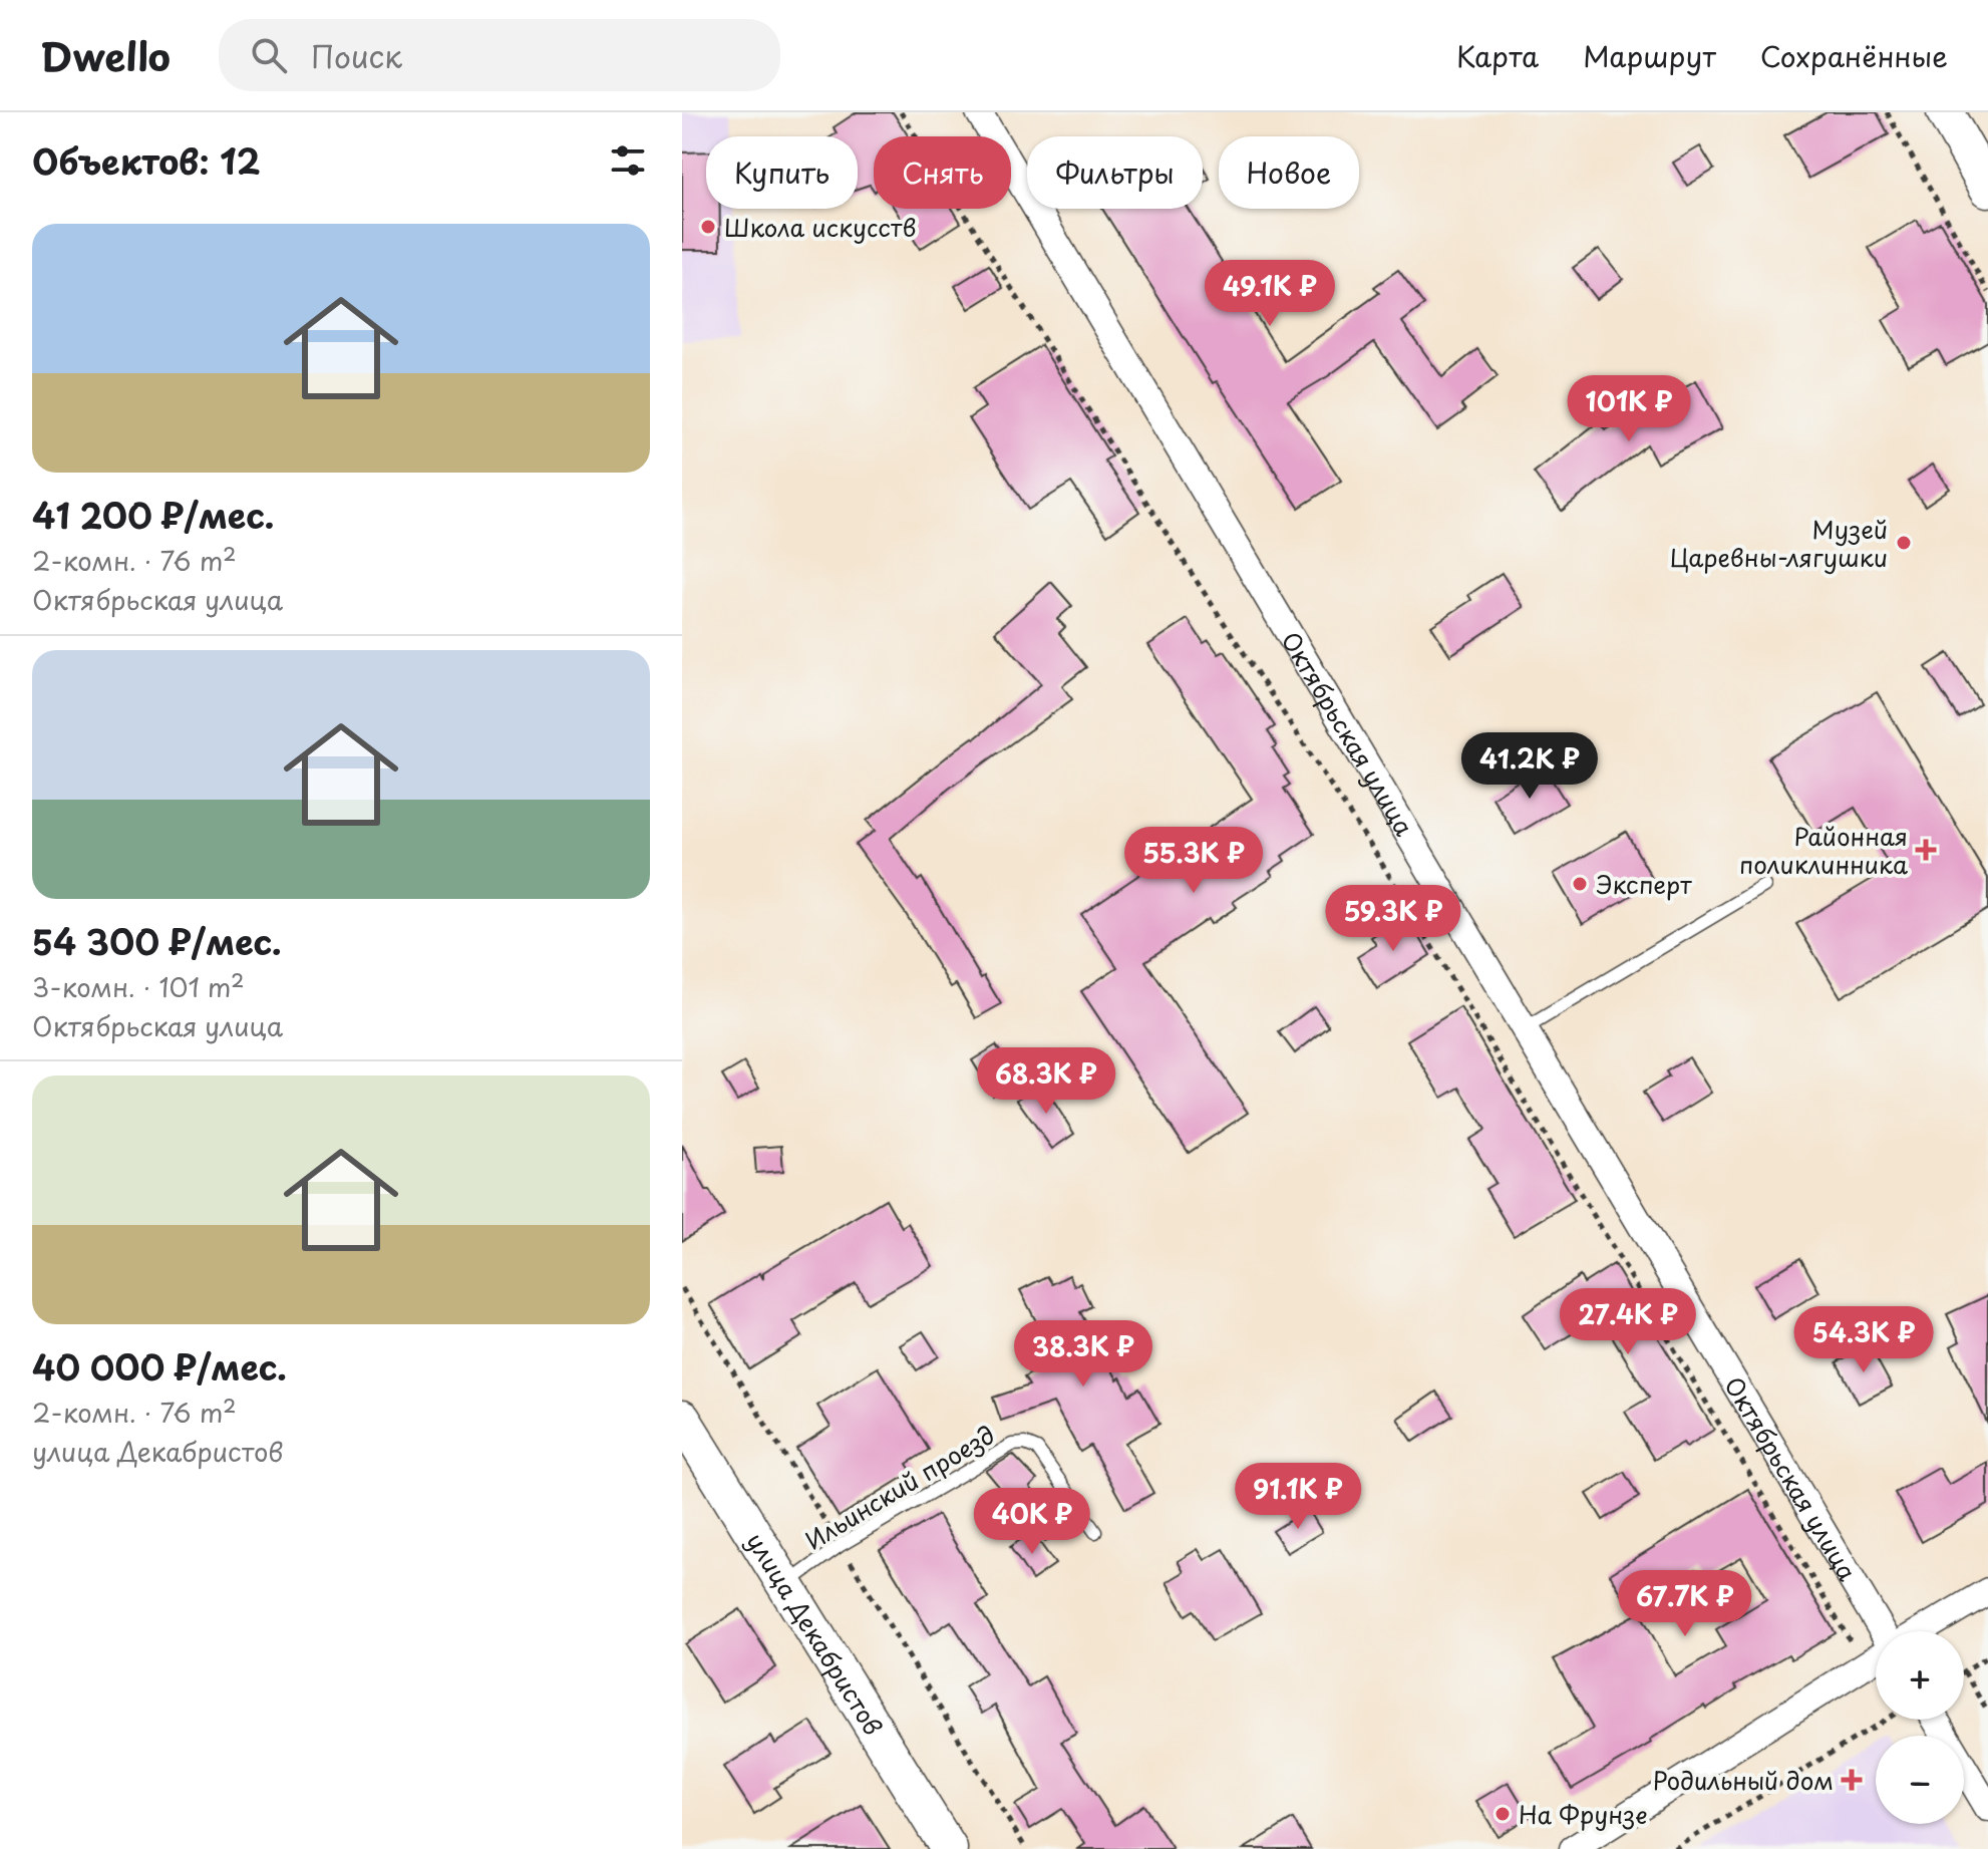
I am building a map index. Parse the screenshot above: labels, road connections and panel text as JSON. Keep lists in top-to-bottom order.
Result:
{
  "streets": {
    "street": ["Октябрьская улица", "улица Декабристов"],
    "lane": ["Ильинский проезд"]
  },
  "crossings": [
    ["Ильинский проезд", "улица Декабристов"]
  ],
  "places": {
    "other": [
      "Школа искусств",
      "Музей Царевны-лягушки",
      "Эксперт",
      "На Фрунзе"
    ],
    "health": ["Районная поликлинника", "Родильный дом"]
  },
  "page": {
    "header": "Dwello",
    "search": "Поиск",
    "nav": ["Карта", "Маршрут", "Сохранённые"],
    "heading": "Объектов: 12",
    "chip": [
      "Купить",
      "Снять",
      "Фильтры",
      "Новое"
    ],
    "list": [
      {
        "name": "41 200 ₽/мес.",
        "note": "2-комн. · 76 m² · Октябрьская улица"
      },
      {
        "name": "54 300 ₽/мес.",
        "note": "3-комн. · 101 m² · Октябрьская улица"
      },
      {
        "name": "40 000 ₽/мес.",
        "note": "2-комн. · 76 m² · улица Декабристов"
      }
    ],
    "price": [
      "49.1K ₽",
      "101K ₽",
      "41.2K ₽",
      "55.3K ₽",
      "59.3K ₽",
      "68.3K ₽",
      "27.4K ₽",
      "54.3K ₽",
      "38.3K ₽",
      "91.1K ₽",
      "40K ₽",
      "67.7K ₽"
    ],
    "map_buttons": ["+", "−"]
  }
}
